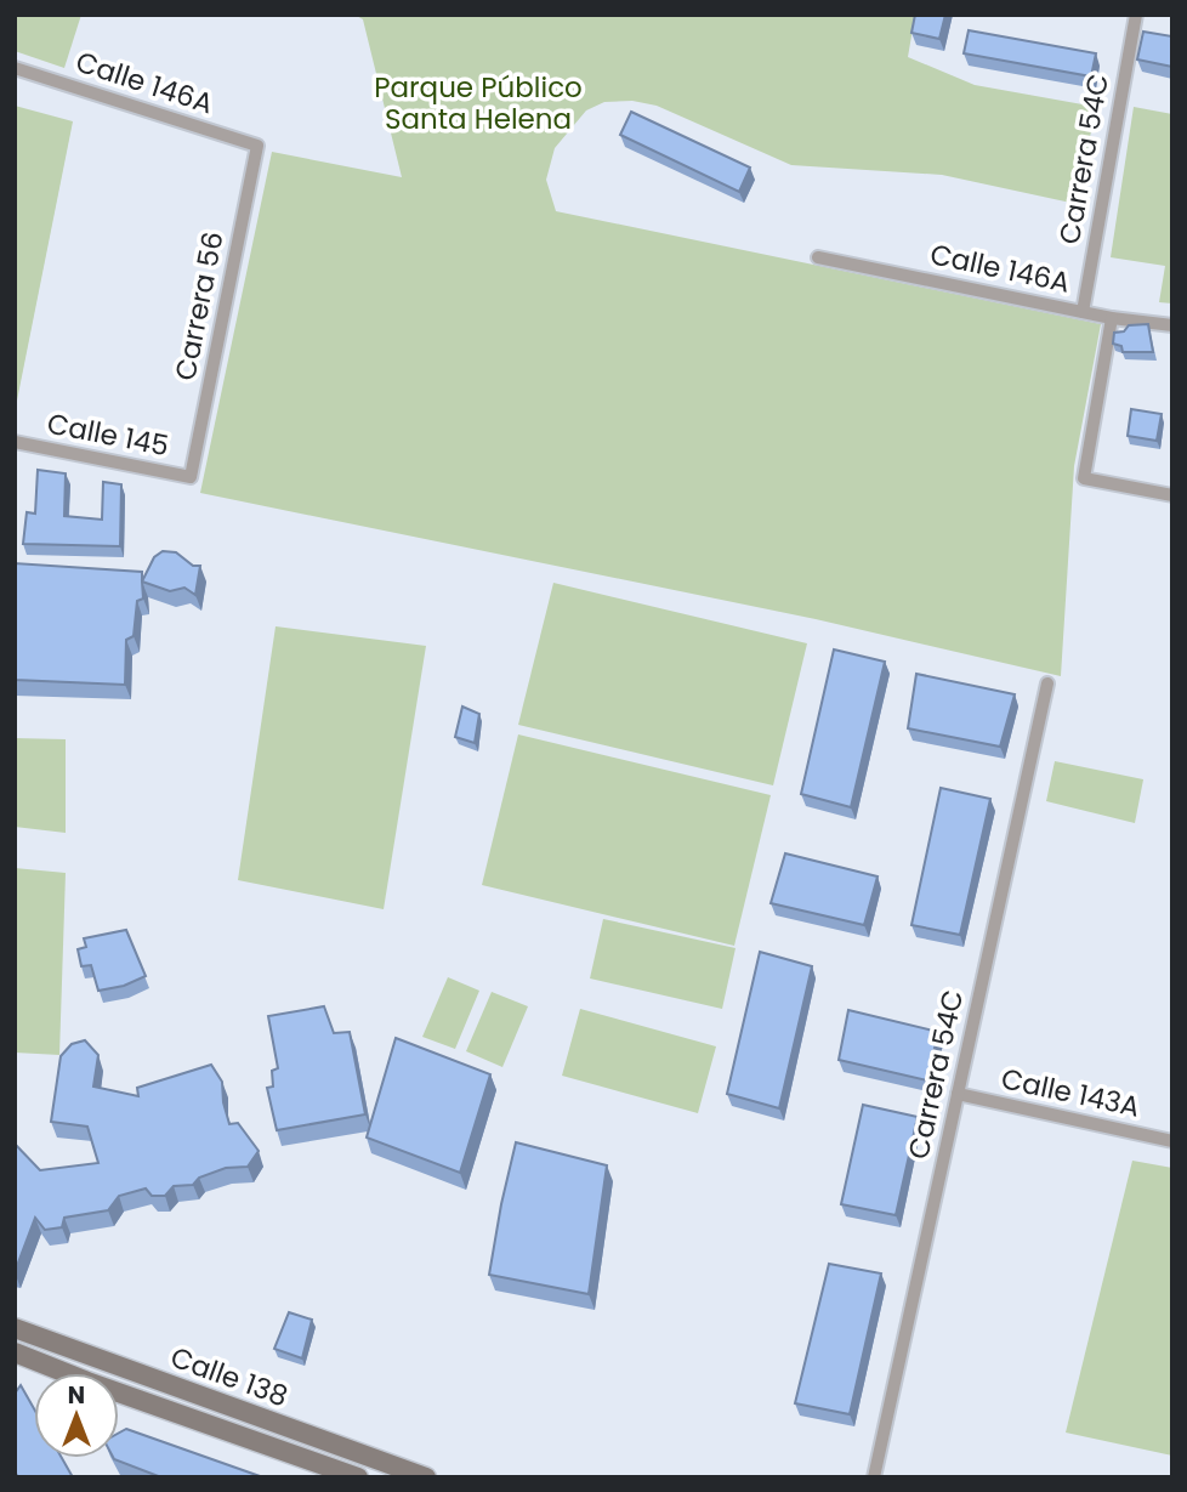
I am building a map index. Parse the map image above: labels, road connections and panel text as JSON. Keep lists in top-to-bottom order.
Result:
{
  "streets": {
    "main road": ["Calle 138"],
    "street": [
      "Calle 146A",
      "Carrera 54C",
      "Carrera 56",
      "Calle 145",
      "Calle 143A"
    ]
  },
  "crossings": [
    ["Calle 146A", "Carrera 54C"],
    ["Calle 146A", "Carrera 56"],
    ["Carrera 54C", "Calle 143A"],
    ["Carrera 56", "Calle 145"]
  ],
  "parks": ["Parque Público Santa Helena"],
  "north": "top"
}
